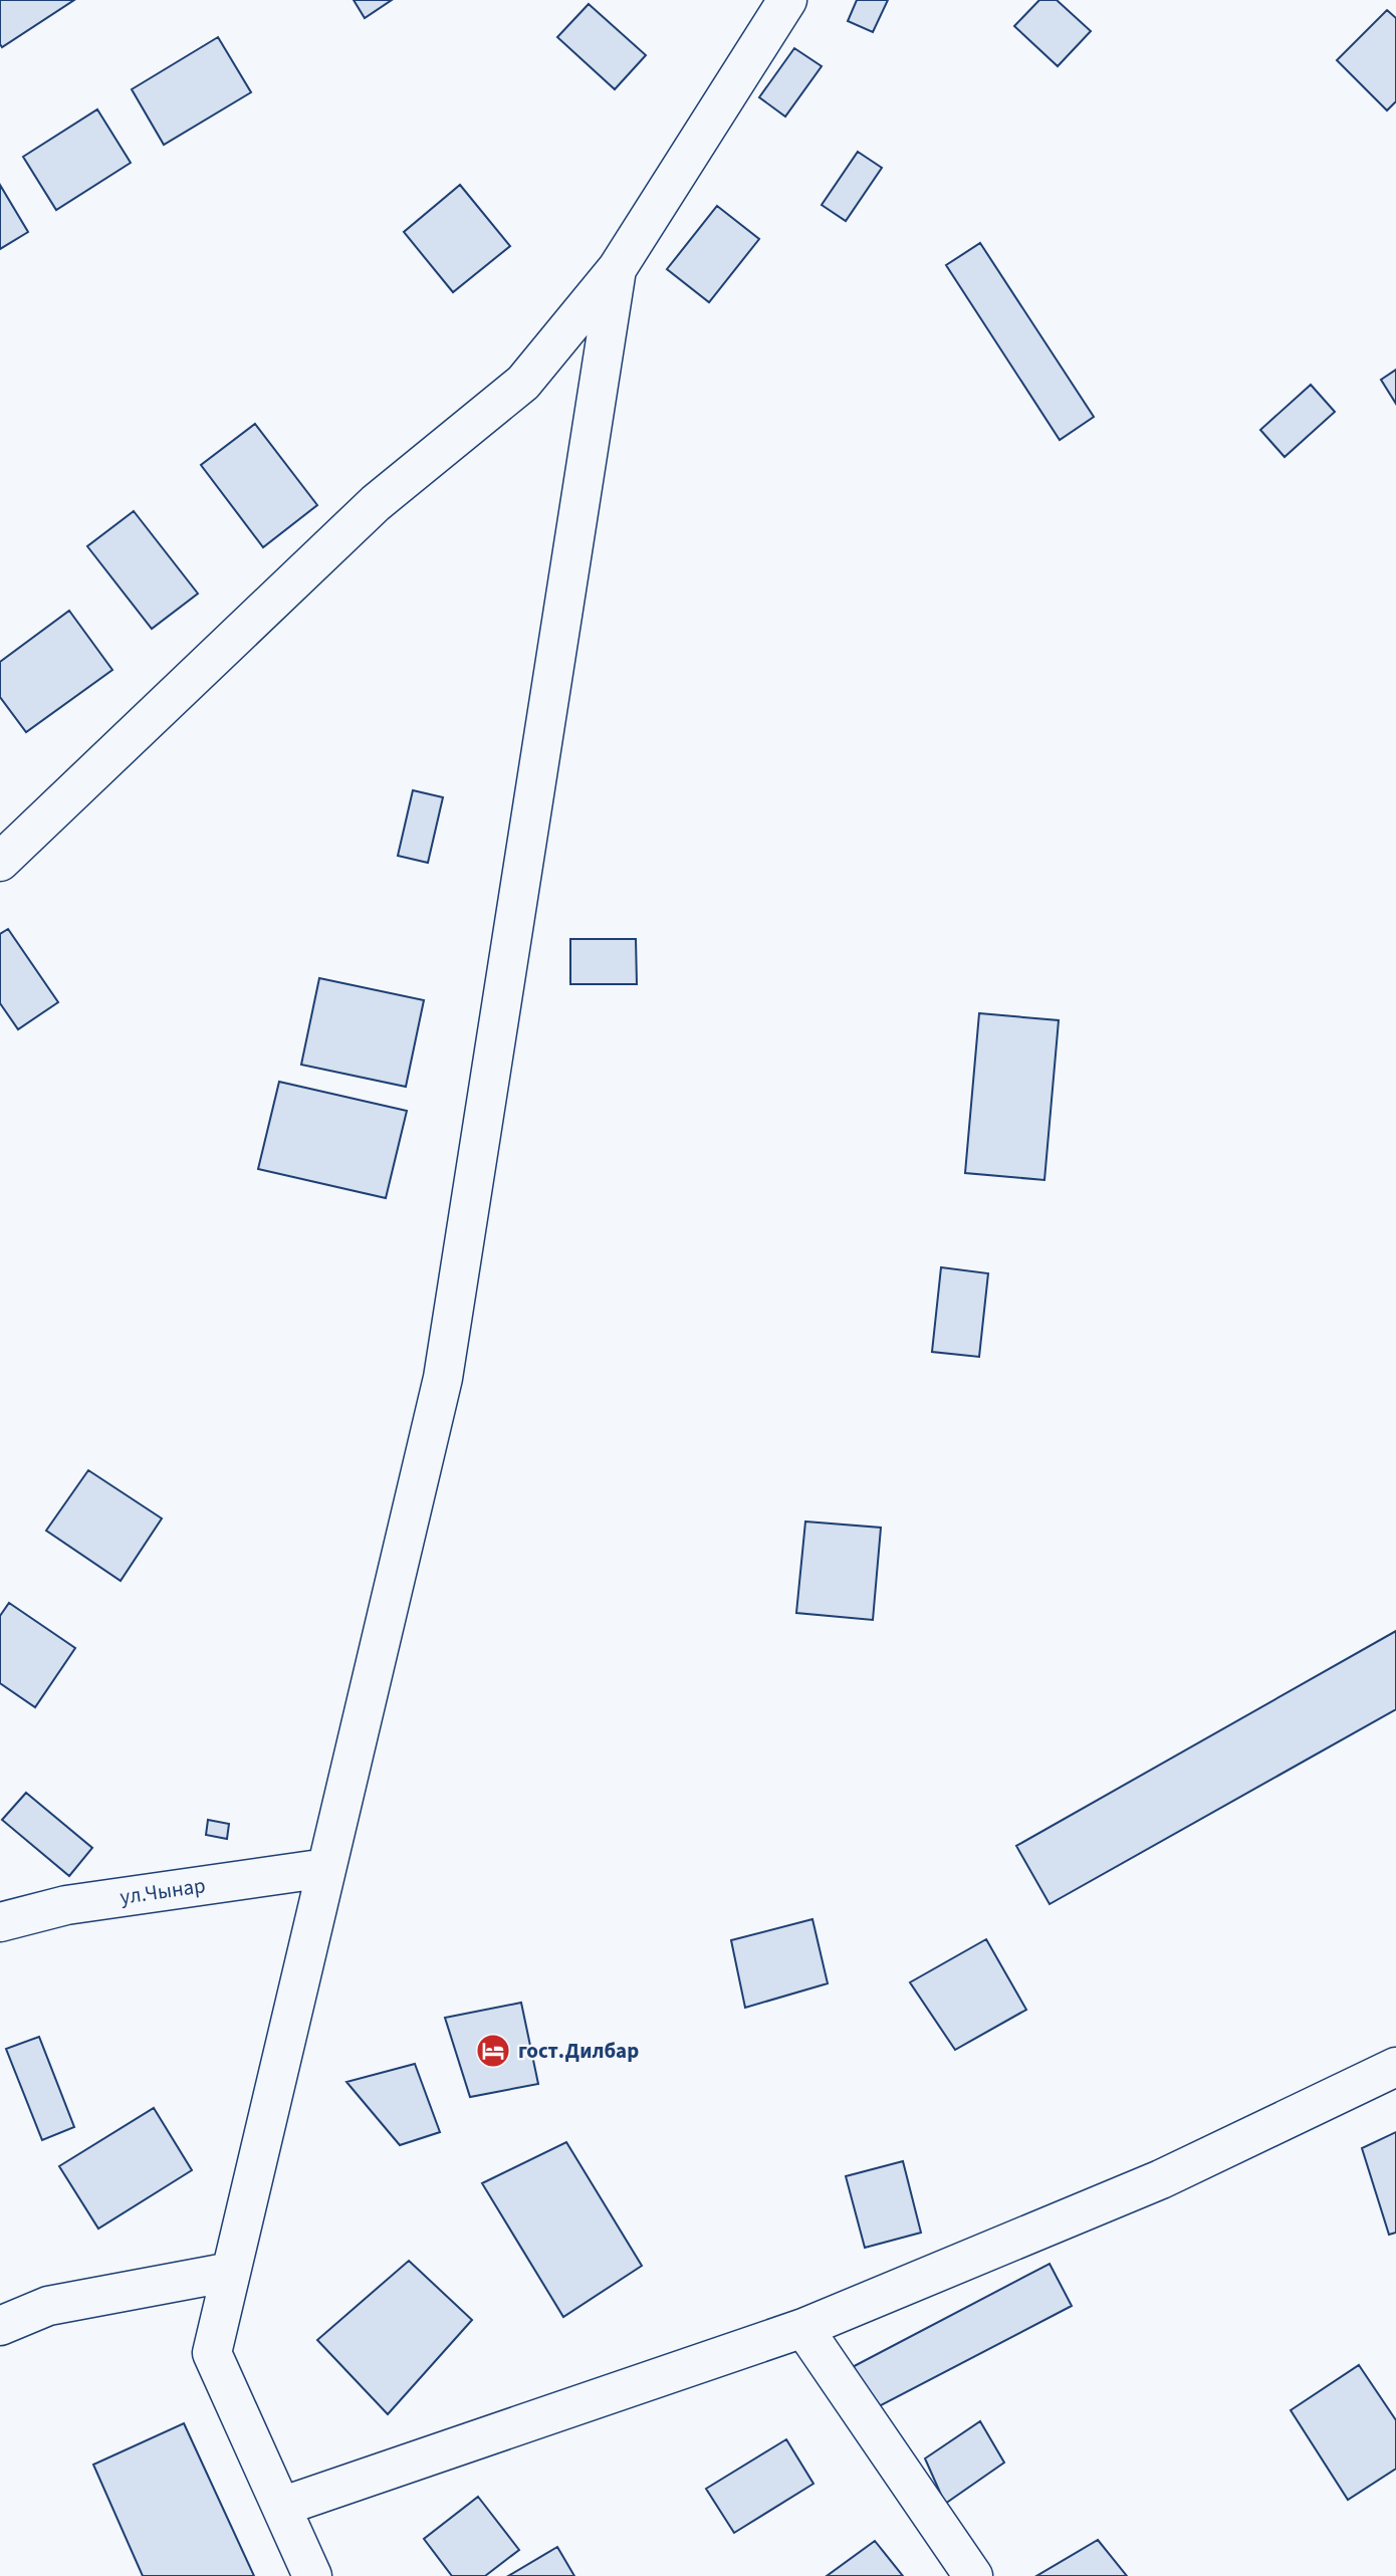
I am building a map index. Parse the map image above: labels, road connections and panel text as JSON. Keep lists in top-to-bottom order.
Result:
{
  "streets": {
    "street": ["ул.Чынар"]
  },
  "places": {
    "hotel": ["гост.Дилбар"]
  }
}
